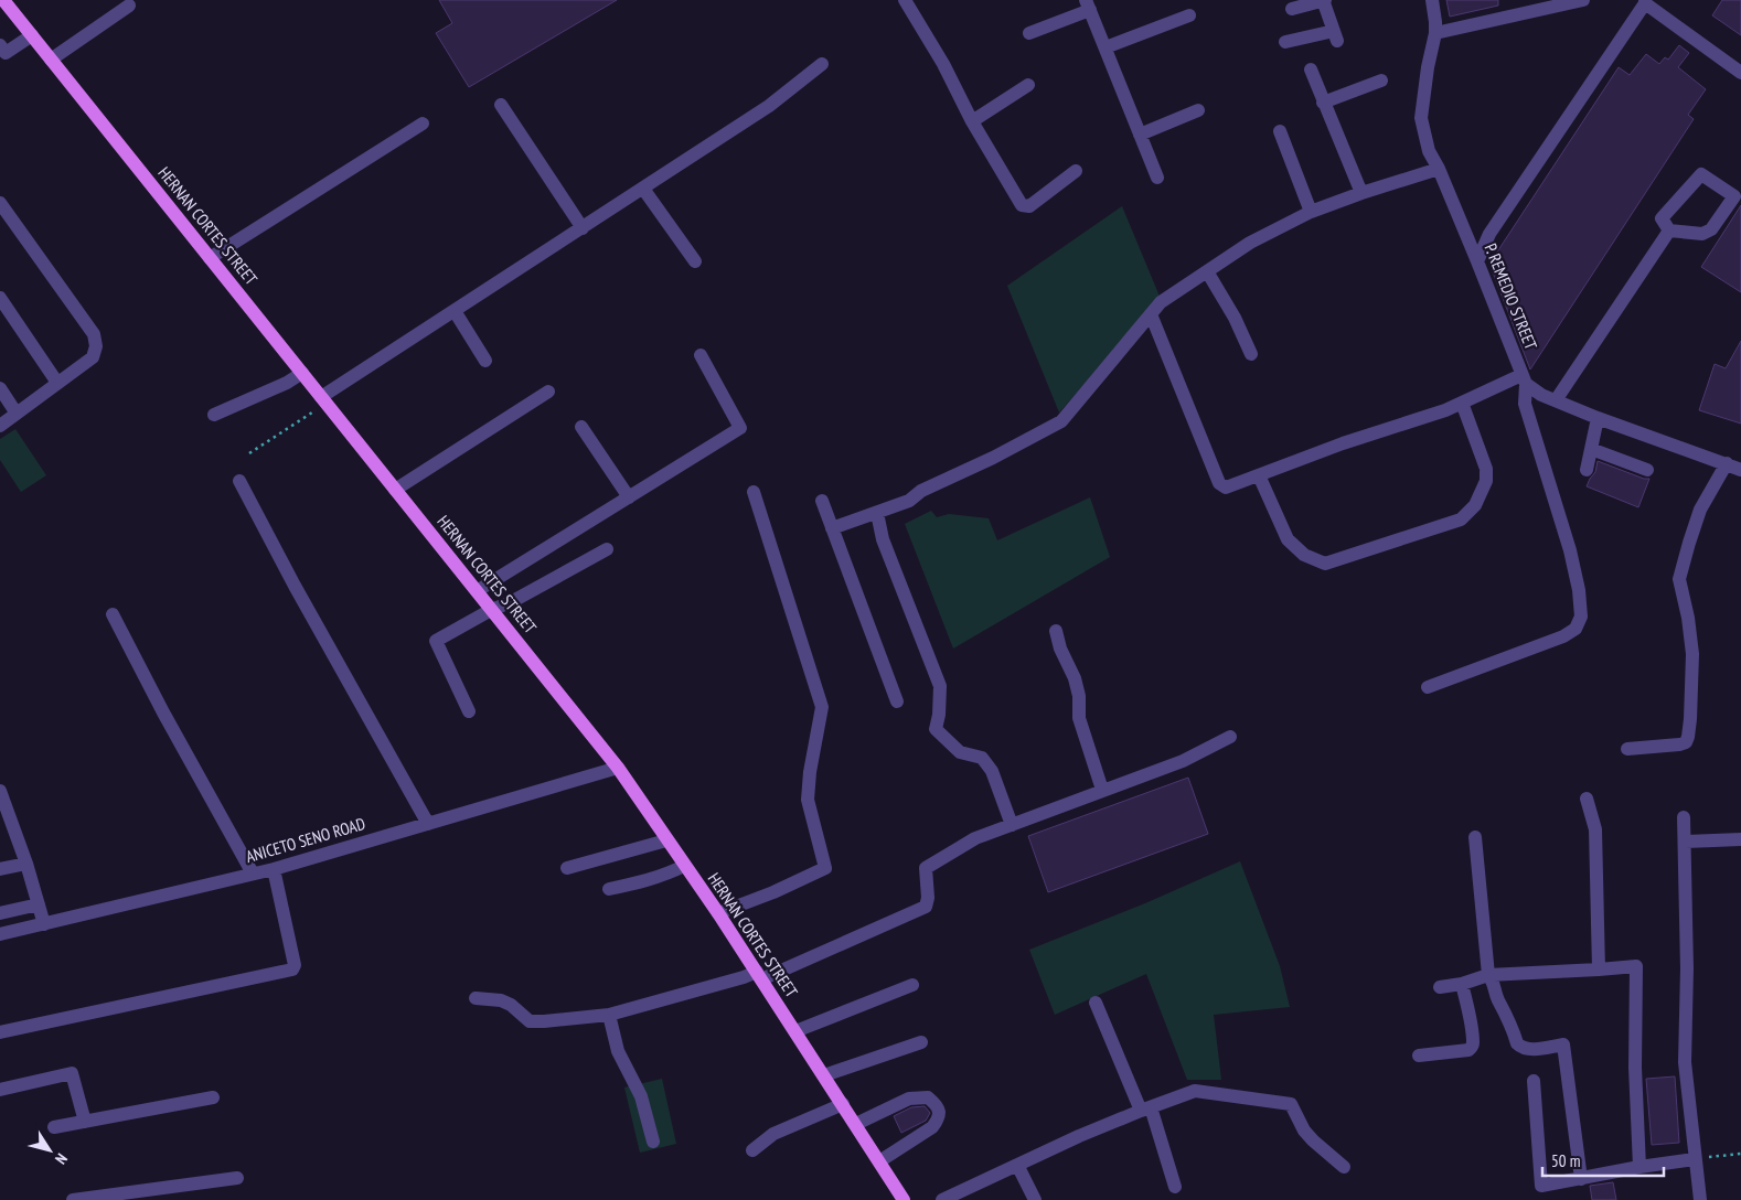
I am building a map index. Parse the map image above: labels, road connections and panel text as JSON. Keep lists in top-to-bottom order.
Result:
{
  "streets": {
    "main road": ["HERNAN CORTES STREET"],
    "street": ["P. REMEDIO STREET", "ANICETO SENO ROAD"]
  },
  "crossings": [
    ["HERNAN CORTES STREET", "ANICETO SENO ROAD"]
  ],
  "scale_bar": "50 m",
  "north": "bottom right"
}
